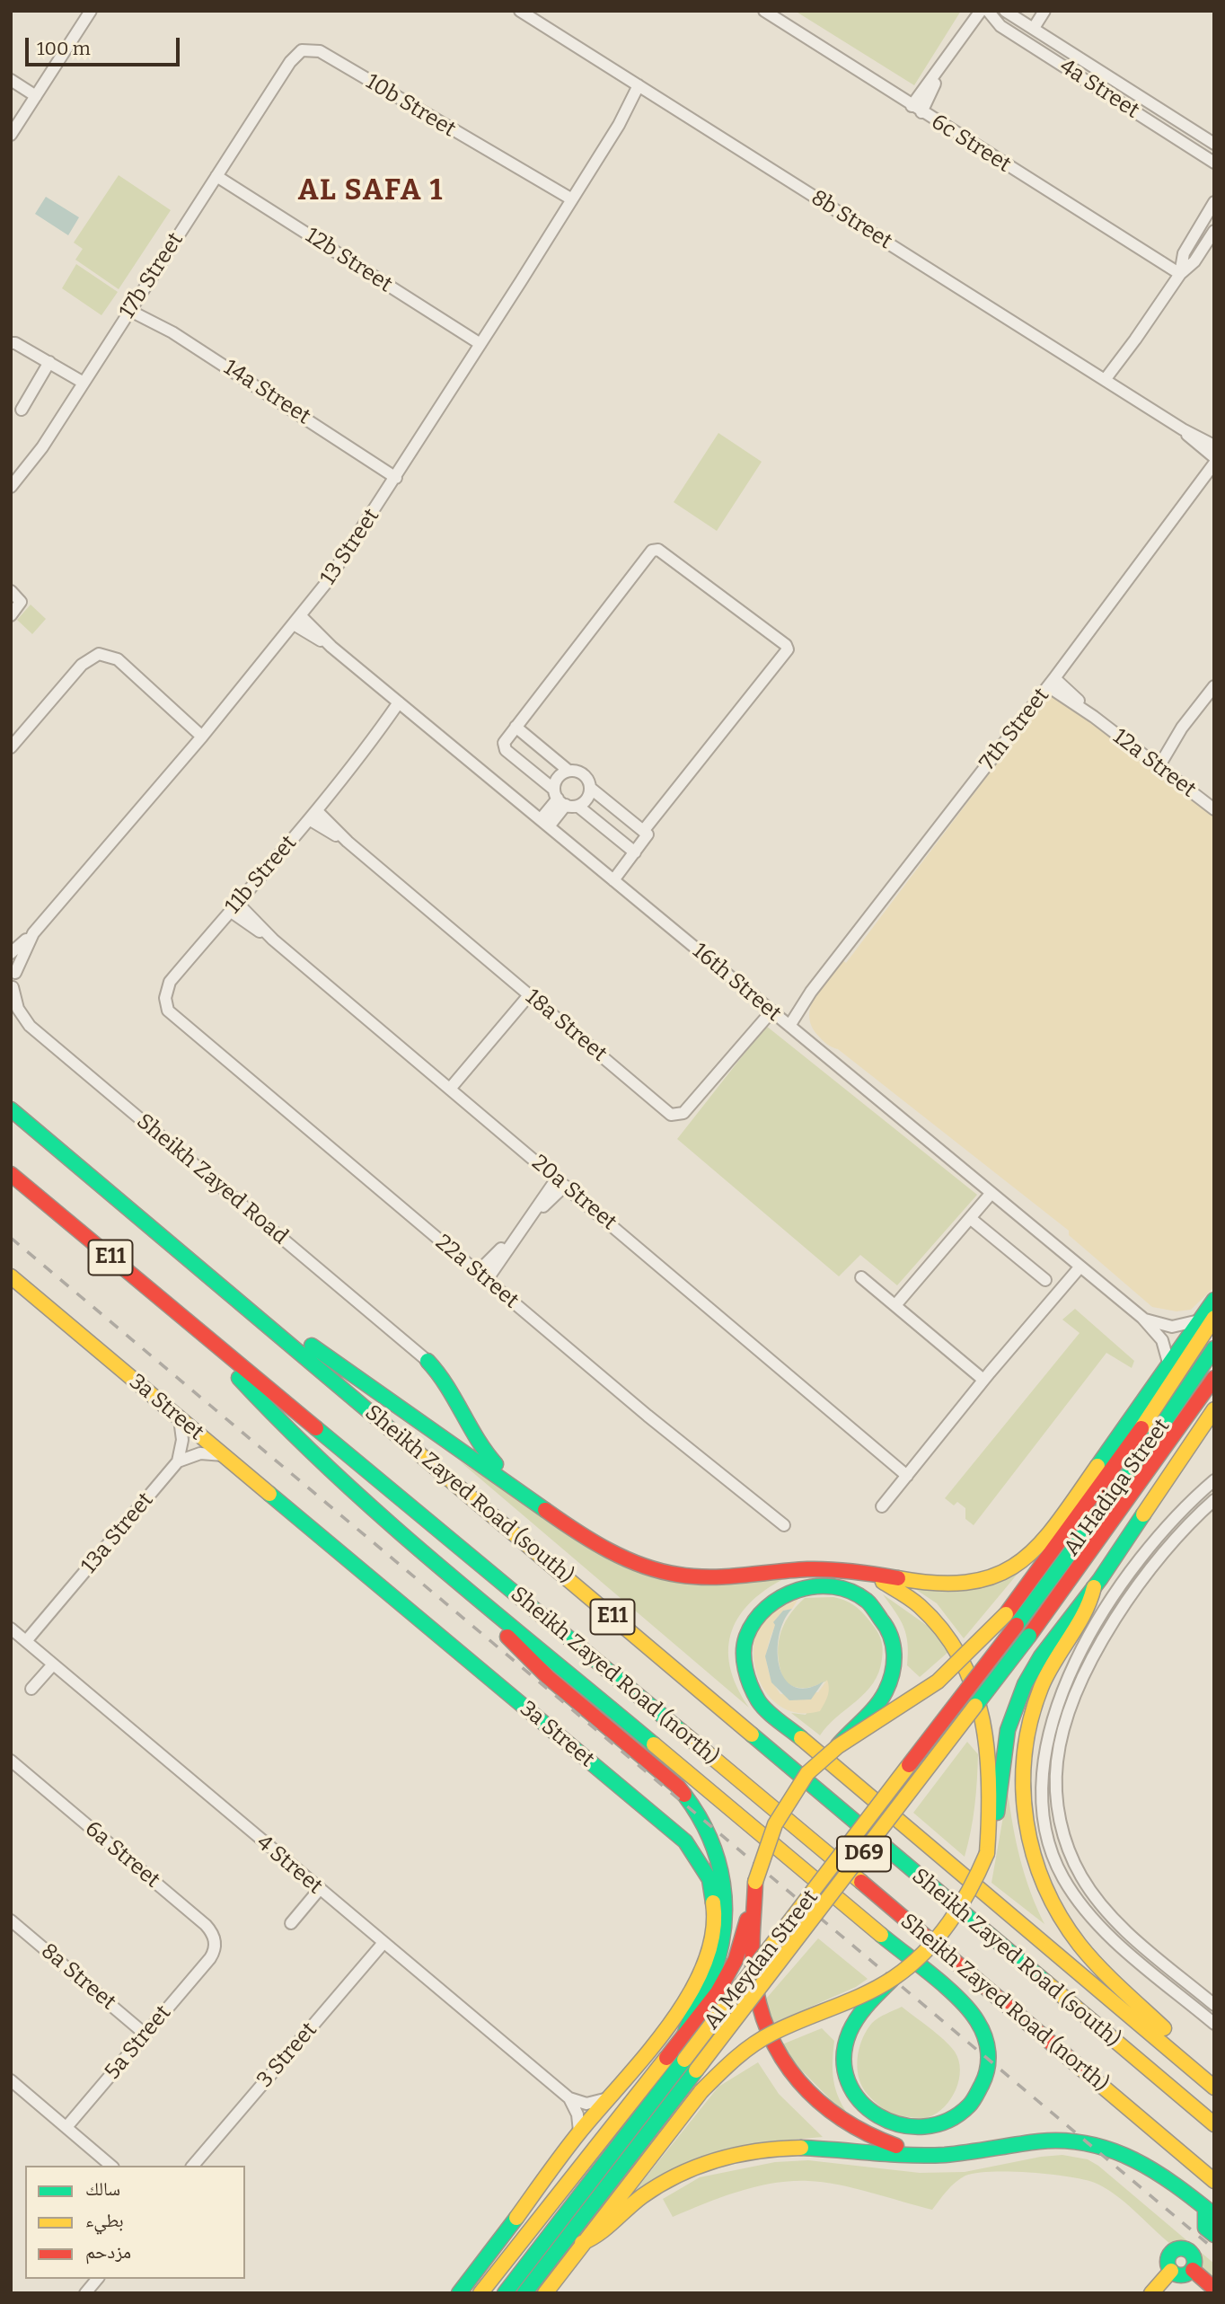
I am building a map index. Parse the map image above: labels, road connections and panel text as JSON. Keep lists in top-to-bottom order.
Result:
{
  "streets": {
    "main road": [
      "E11",
      "3a Street",
      "Al Hadiqa Street",
      "Sheikh Zayed Road (south)",
      "Sheikh Zayed Road (north)",
      "D69",
      "Al Meydan Street"
    ],
    "street": [
      "4a Street",
      "10b Street",
      "6c Street",
      "8b Street",
      "12b Street",
      "17b Street",
      "14a Street",
      "13 Street",
      "7th Street",
      "12a Street",
      "11b Street",
      "16th Street",
      "18a Street",
      "Sheikh Zayed Road",
      "20a Street",
      "22a Street",
      "13a Street",
      "6a Street",
      "4 Street",
      "8a Street",
      "5a Street",
      "3 Street"
    ]
  },
  "crossings": [
    ["10b Street", "17b Street"],
    ["10b Street", "13 Street"],
    ["8b Street", "13 Street"],
    ["12b Street", "17b Street"],
    ["12b Street", "13 Street"],
    ["17b Street", "14a Street"],
    ["14a Street", "13 Street"],
    ["13 Street", "16th Street"],
    ["7th Street", "12a Street"],
    ["7th Street", "16th Street"],
    ["7th Street", "18a Street"],
    ["11b Street", "16th Street"],
    ["11b Street", "18a Street"],
    ["11b Street", "20a Street"],
    ["11b Street", "22a Street"],
    ["16th Street", "18a Street"],
    ["Al Hadiqa Street", "Al Meydan Street"],
    ["13a Street", "4 Street"],
    ["6a Street", "5a Street"],
    ["4 Street", "3 Street"],
    ["8a Street", "5a Street"]
  ],
  "districts": ["AL SAFA 1"],
  "legend": ["سالك", "بطيء", "مزدحم"],
  "scale_bar": "100 m"
}
